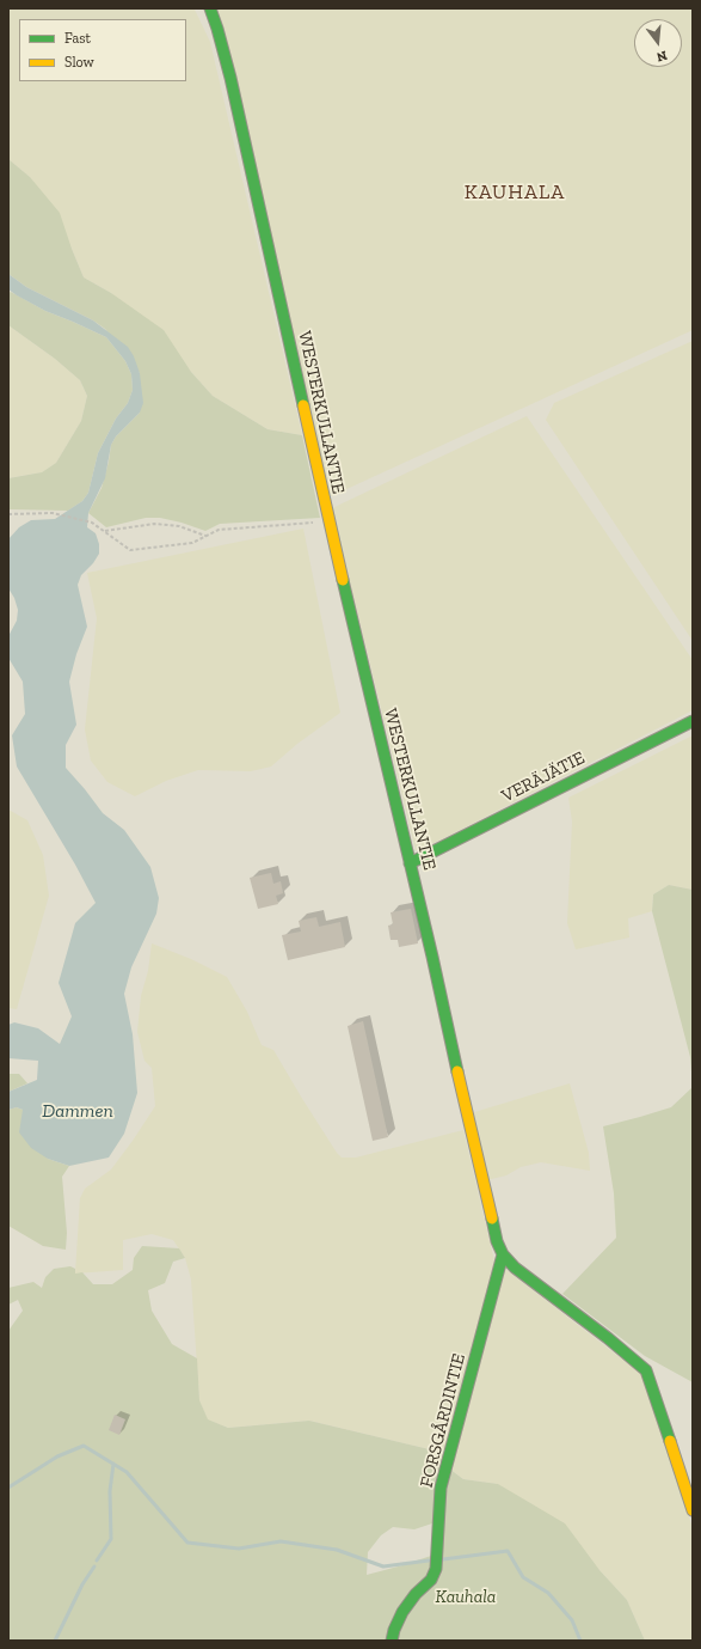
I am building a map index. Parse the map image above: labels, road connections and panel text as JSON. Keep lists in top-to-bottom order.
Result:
{
  "streets": {
    "street": ["WESTERKULLANTIE", "VERÄJÄTIE", "FORSGÅRDINTIE"]
  },
  "crossings": [
    ["WESTERKULLANTIE", "VERÄJÄTIE"],
    ["WESTERKULLANTIE", "FORSGÅRDINTIE"]
  ],
  "districts": ["KAUHALA"],
  "water": ["Dammen"],
  "parks": ["Kauhala"],
  "legend": ["Fast", "Slow"],
  "north": "bottom"
}
